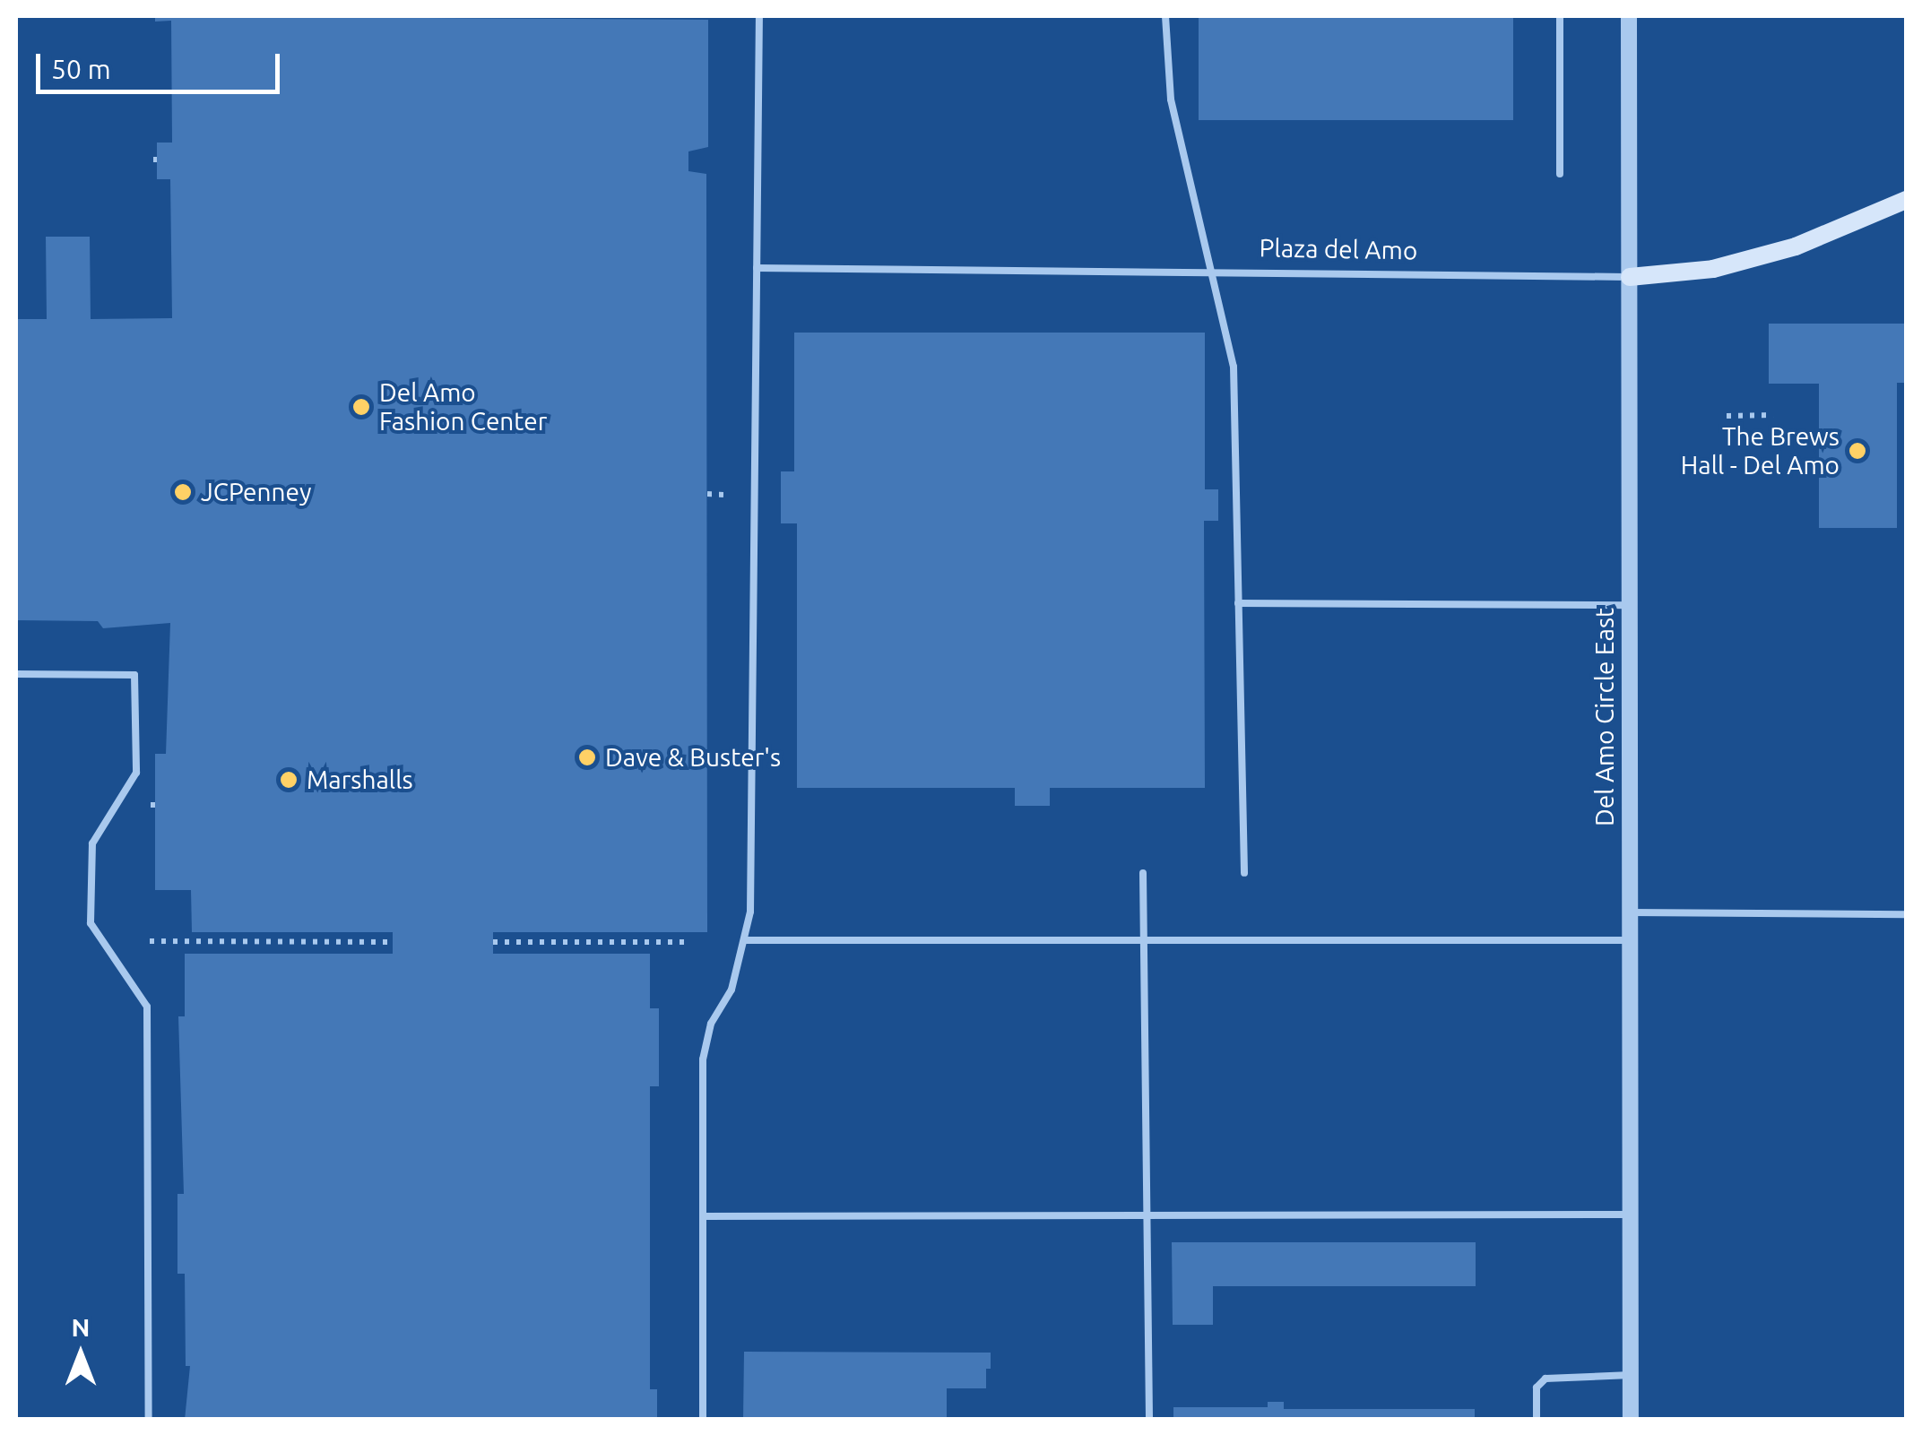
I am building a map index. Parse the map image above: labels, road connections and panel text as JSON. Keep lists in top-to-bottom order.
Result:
{
  "streets": {
    "main road": ["Plaza del Amo"],
    "street": ["Del Amo Circle East"]
  },
  "crossings": [
    ["Plaza del Amo", "Del Amo Circle East"]
  ],
  "places": [
    "Del Amo Fashion Center",
    "The Brews Hall - Del Amo",
    "JCPenney",
    "Dave & Buster's",
    "Marshalls"
  ],
  "scale_bar": "50 m",
  "north": "top"
}
